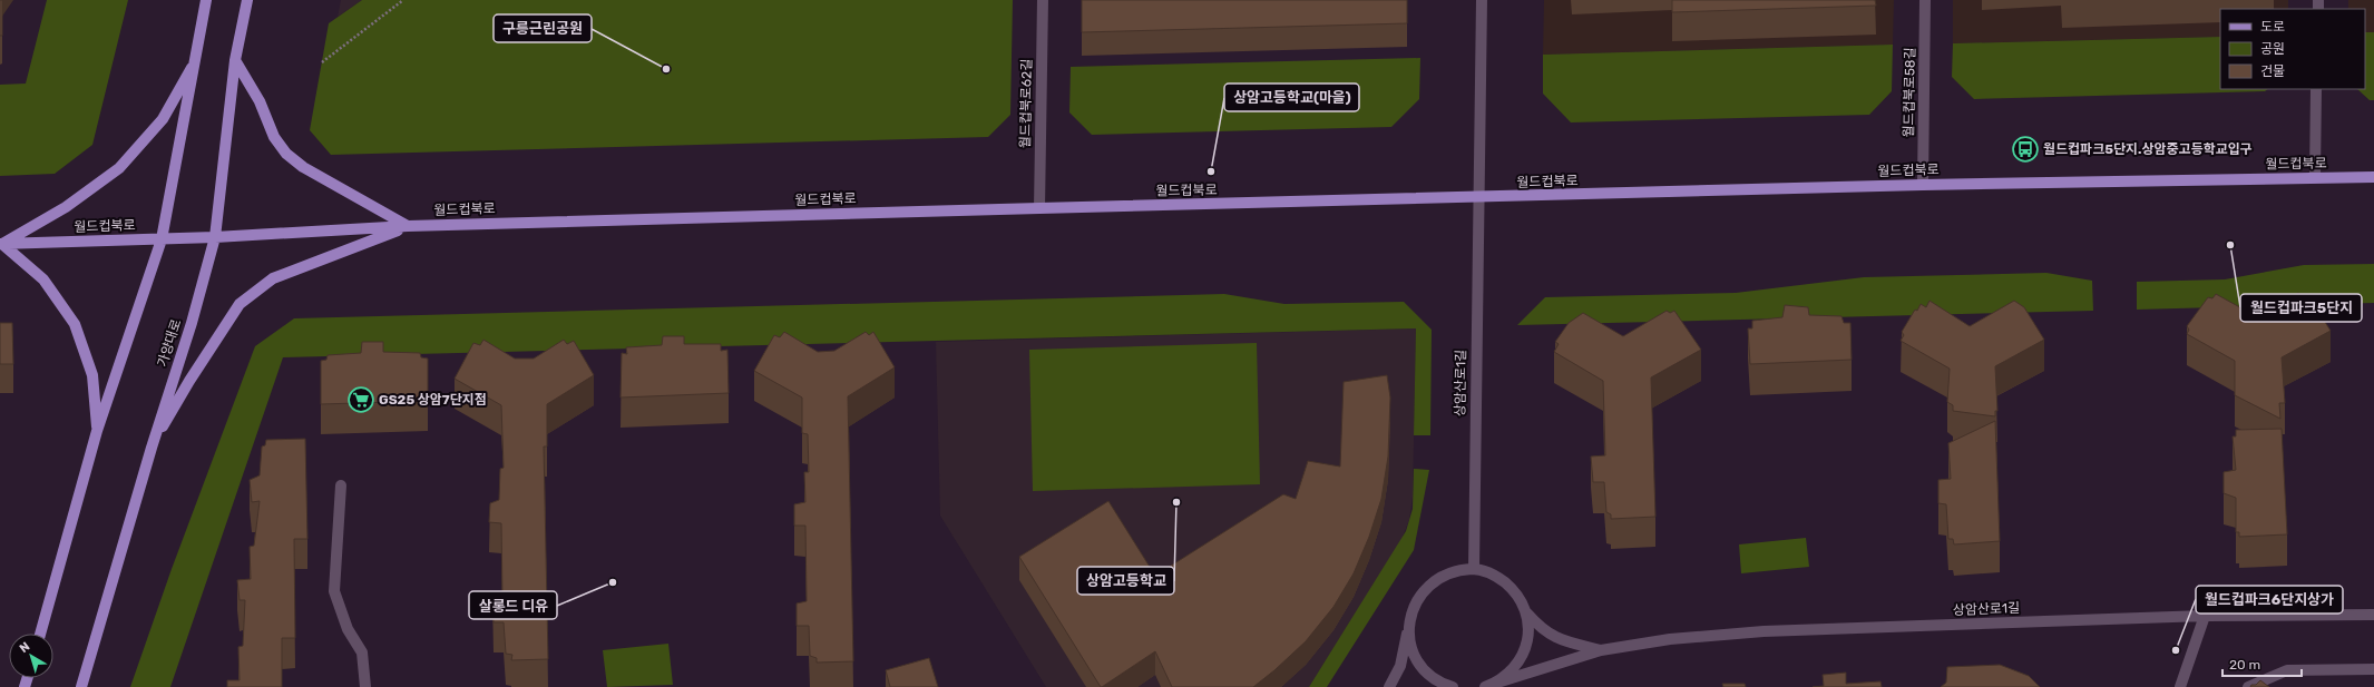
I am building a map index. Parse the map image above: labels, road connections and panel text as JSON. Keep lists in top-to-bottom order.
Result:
{
  "streets": {
    "main road": ["월드컵북로", "가양대로"],
    "street": ["월드컵북로58길", "월드컵북로62길", "상암산로1길"]
  },
  "crossings": [
    ["월드컵북로58길", "월드컵북로"],
    ["월드컵북로62길", "월드컵북로"],
    ["월드컵북로", "가양대로"],
    ["월드컵북로", "상암산로1길"]
  ],
  "places": {
    "other": [
      "구릉근린공원",
      "상암고등학교(마을)",
      "월드컵파크5단지",
      "상암고등학교",
      "살롱드 디유",
      "월드컵파크6단지상가"
    ],
    "bus stop": ["월드컵파크5단지.상암중고등학교입구"],
    "supermarket": ["GS25 상암7단지점"]
  },
  "legend": ["도로", "공원", "건물"],
  "scale_bar": "20 m",
  "north": "top left"
}
